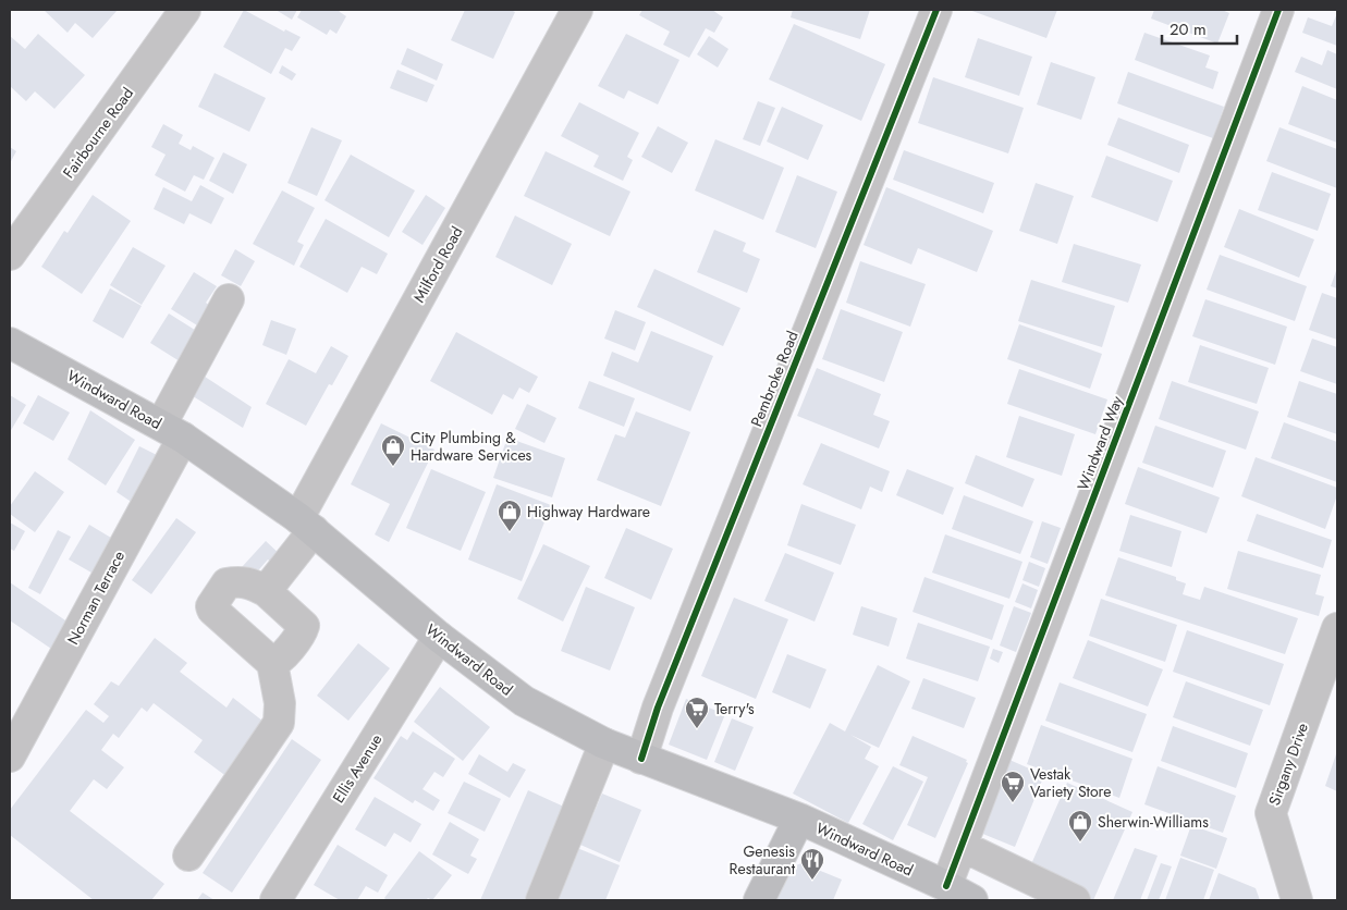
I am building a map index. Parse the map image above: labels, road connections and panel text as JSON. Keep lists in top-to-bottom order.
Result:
{
  "streets": {
    "main road": ["Windward Road"],
    "street": [
      "Fairbourne Road",
      "Milford Road",
      "Pembroke Road",
      "Windward Way",
      "Norman Terrace",
      "Sirgany Drive",
      "Ellis Avenue"
    ]
  },
  "crossings": [
    ["Milford Road", "Windward Road"],
    ["Pembroke Road", "Windward Road"],
    ["Windward Road", "Windward Way"],
    ["Windward Road", "Norman Terrace"],
    ["Windward Road", "Ellis Avenue"]
  ],
  "places": {
    "shop": ["City Plumbing & Hardware Services", "Highway Hardware", "Sherwin-Williams"],
    "supermarket": ["Terry's", "Vestak Variety Store"],
    "restaurant": ["Genesis Restaurant"]
  },
  "scale_bar": "20 m"
}
